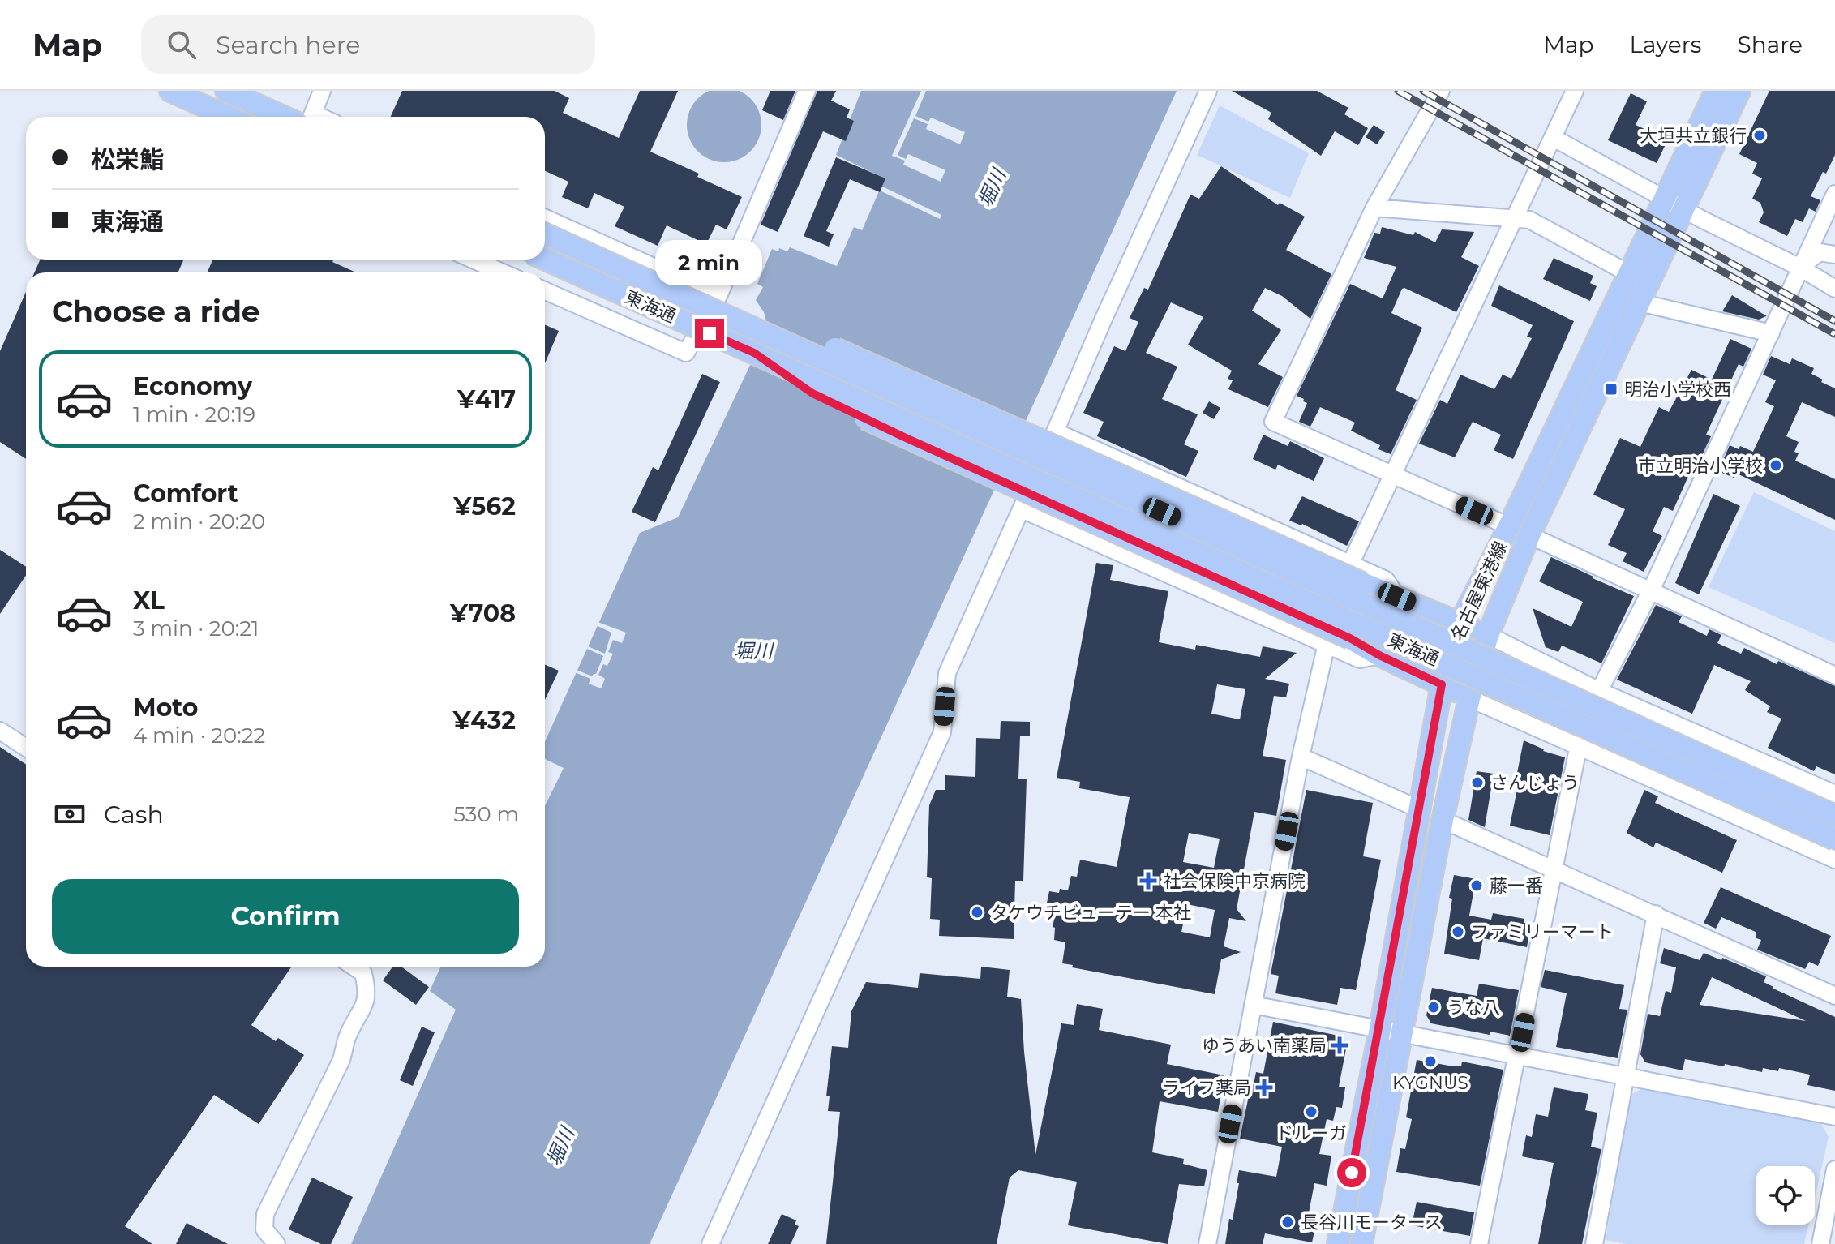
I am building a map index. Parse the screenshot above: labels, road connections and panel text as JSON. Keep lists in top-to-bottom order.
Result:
{
  "streets": {
    "main road": ["東海通", "名古屋東港線"]
  },
  "water": ["堀川"],
  "places": {
    "other": [
      "大垣共立銀行",
      "市立明治小学校",
      "さんじょう",
      "藤一番",
      "タケウチビューテー 本社",
      "ファミリーマート",
      "うな八",
      "KYGNUS",
      "ドルーガ",
      "長谷川モータース"
    ],
    "transit": ["明治小学校西"],
    "health": ["社会保険中京病院", "ゆうあい南薬局", "ライフ薬局"]
  },
  "page": {
    "header": "Map",
    "search": "Search here",
    "nav": ["Map", "Layers", "Share"],
    "banner": ["松栄鮨", "東海通"],
    "bubble": "2 min",
    "heading": "Choose a ride",
    "list": [
      {
        "name": "Economy",
        "note": "1 min · 20:19",
        "value": "¥417"
      },
      {
        "name": "Comfort",
        "note": "2 min · 20:20",
        "value": "¥562"
      },
      {
        "name": "XL",
        "note": "3 min · 20:21",
        "value": "¥708"
      },
      {
        "name": "Moto",
        "note": "4 min · 20:22",
        "value": "¥432"
      }
    ],
    "pay": ["Cash", "530 m"],
    "buttons": "Confirm"
  }
}
